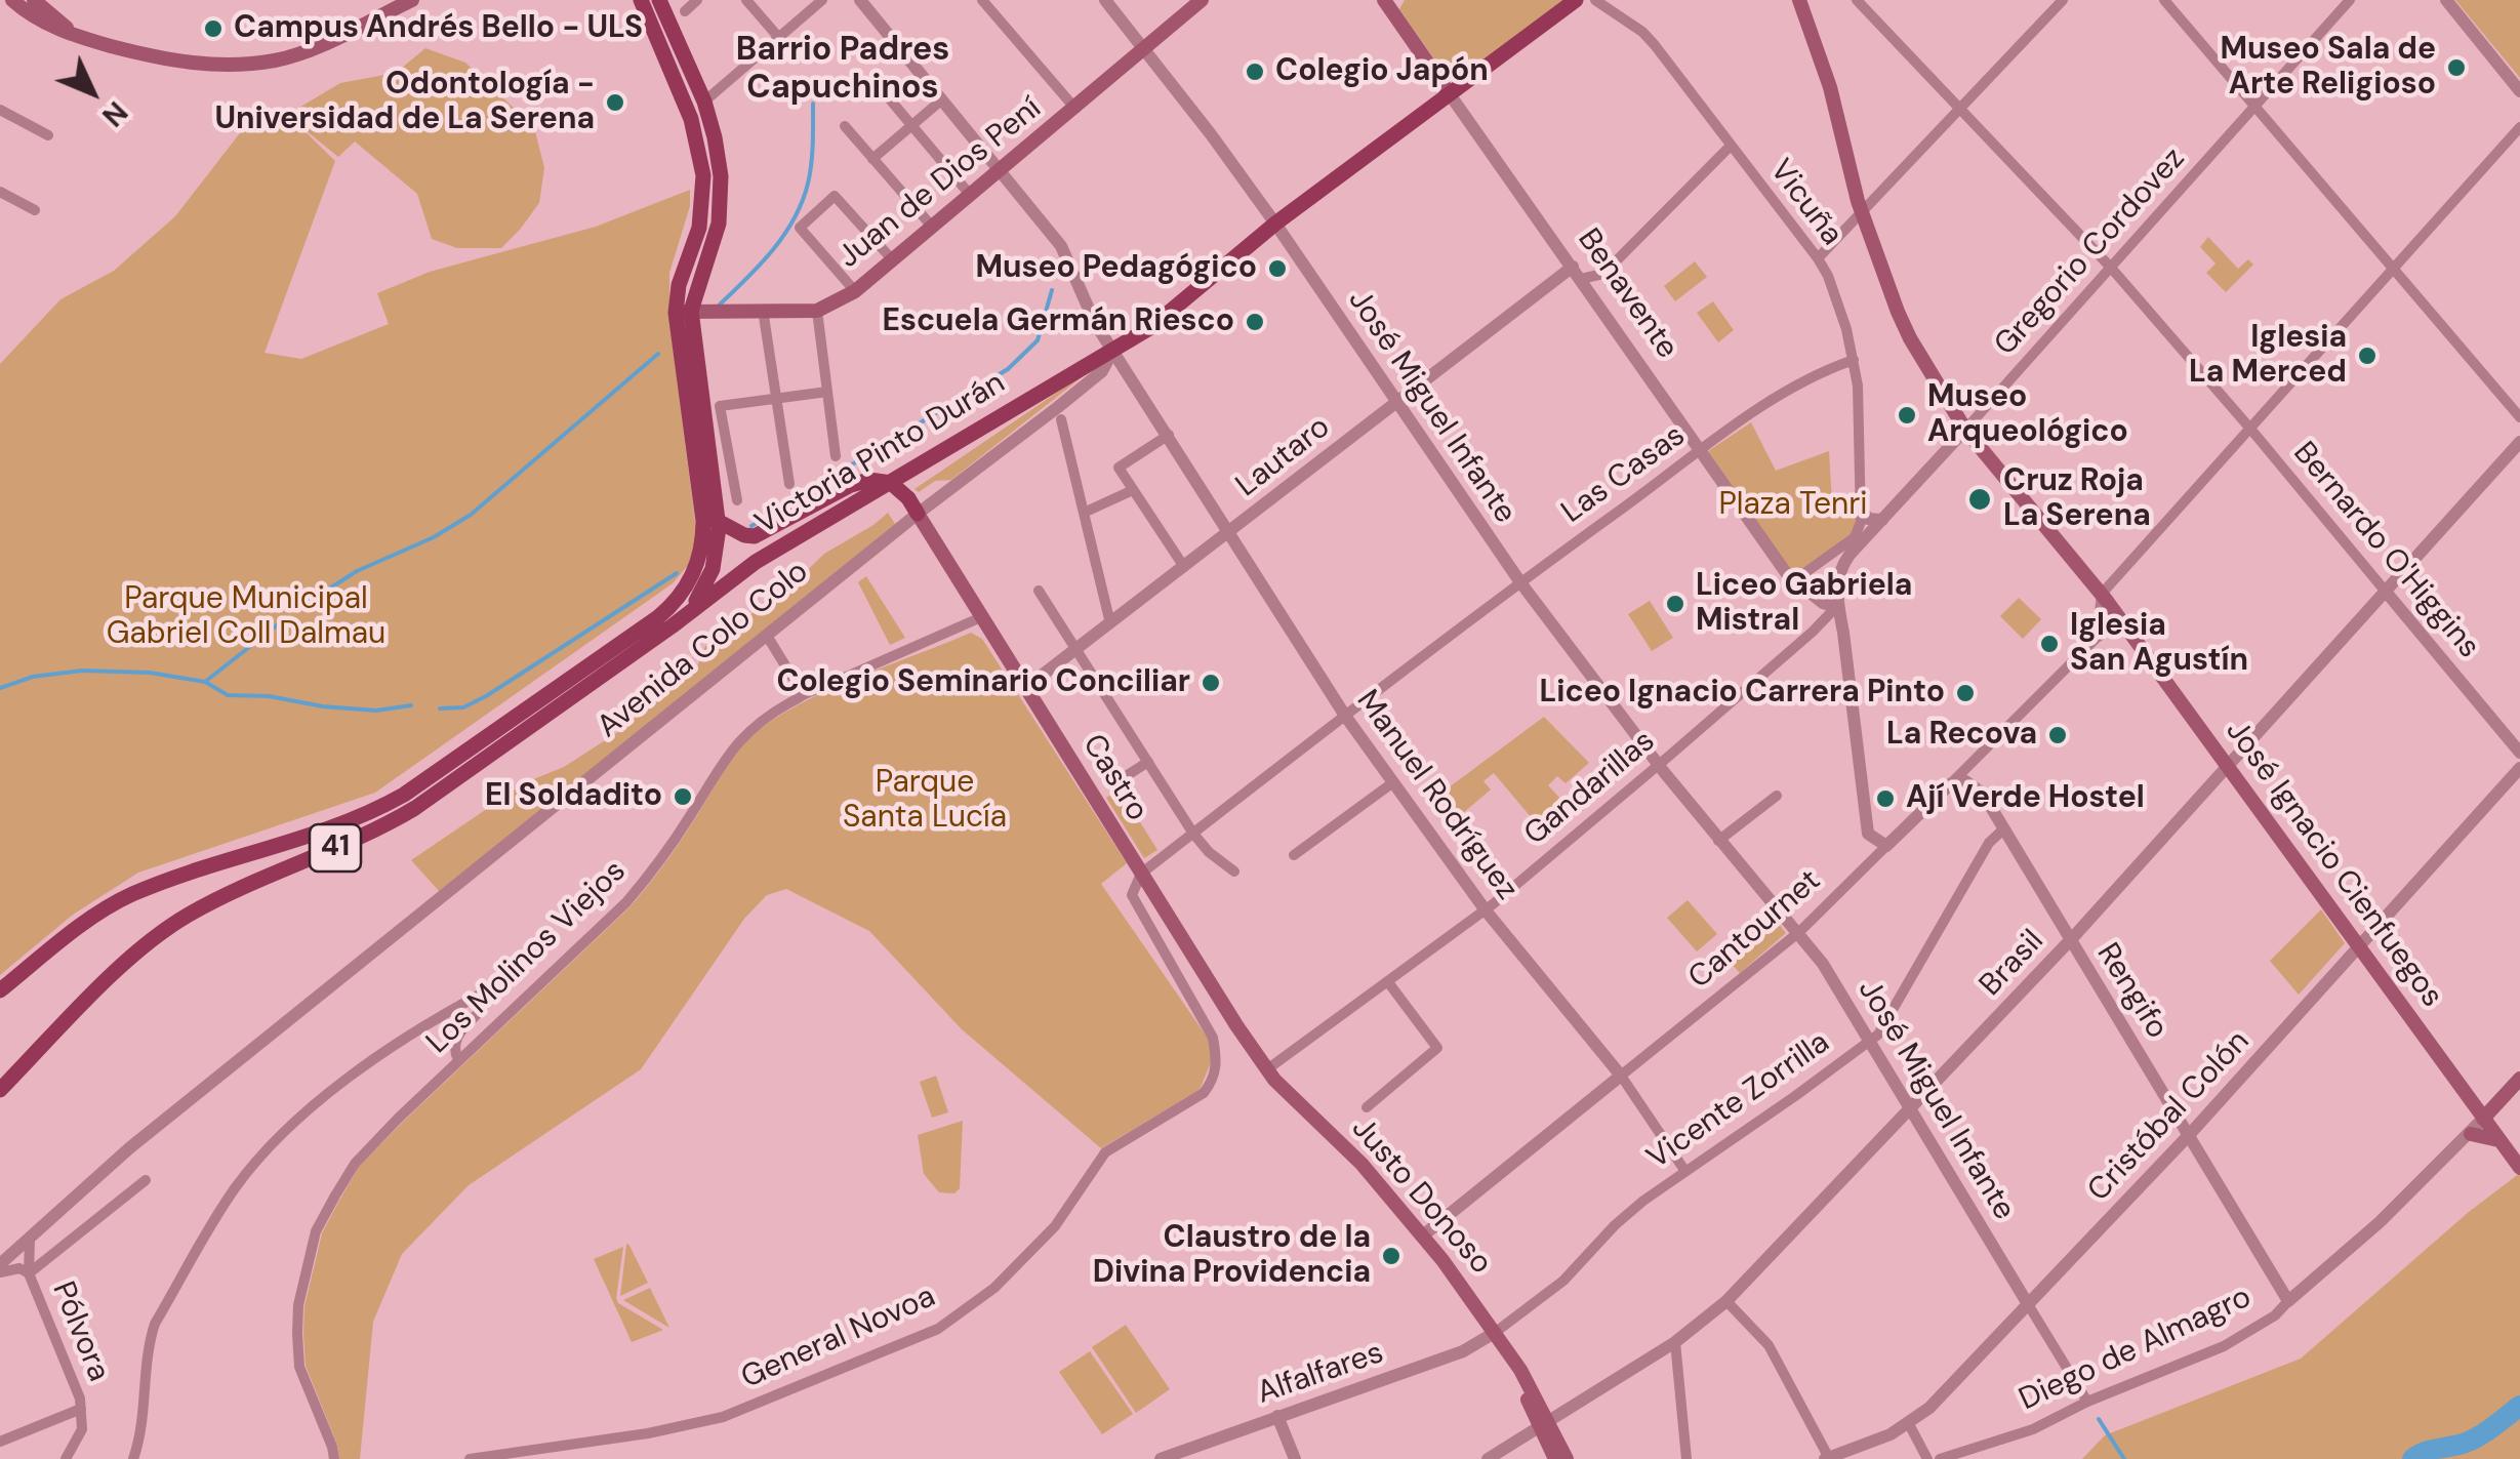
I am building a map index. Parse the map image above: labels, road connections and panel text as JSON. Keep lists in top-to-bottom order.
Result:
{
  "streets": {
    "main road": [
      "Juan de Dios Pení",
      "Benavente",
      "Victoria Pinto Durán",
      "Avenida Colo Colo",
      "Castro",
      "41",
      "José Ignacio Cienfuegos",
      "Justo Donoso"
    ],
    "street": [
      "Vicuña",
      "Gregorio Cordovez",
      "José Miguel Infante",
      "Lautaro",
      "Las Casas",
      "Bernardo O'Higgins",
      "Gandarillas",
      "Manuel Rodríguez",
      "Cantournet",
      "Los Molinos Viejos",
      "Brasil",
      "Rengifo",
      "Vicente Zorrilla",
      "Cristóbal Colón",
      "Pólvora",
      "General Novoa",
      "Diego de Almagro",
      "Alfalfares"
    ]
  },
  "crossings": [
    ["Juan de Dios Pení", "José Miguel Infante"],
    ["Juan de Dios Pení", "Manuel Rodríguez"],
    ["Juan de Dios Pení", "41"],
    ["Vicuña", "Lautaro"],
    ["Vicuña", "Las Casas"],
    ["Gregorio Cordovez", "Benavente"],
    ["Gregorio Cordovez", "Bernardo O'Higgins"],
    ["Gregorio Cordovez", "Gandarillas"],
    ["Gregorio Cordovez", "José Ignacio Cienfuegos"],
    ["Benavente", "Lautaro"],
    ["Benavente", "Las Casas"],
    ["Benavente", "Avenida Colo Colo"],
    ["Benavente", "Gandarillas"],
    ["José Miguel Infante", "Lautaro"],
    ["José Miguel Infante", "Las Casas"],
    ["José Miguel Infante", "Avenida Colo Colo"],
    ["José Miguel Infante", "Gandarillas"],
    ["José Miguel Infante", "Cantournet"],
    ["José Miguel Infante", "Brasil"],
    ["José Miguel Infante", "Vicente Zorrilla"],
    ["José Miguel Infante", "Cristóbal Colón"],
    ["José Miguel Infante", "Diego de Almagro"],
    ["Victoria Pinto Durán", "Avenida Colo Colo"],
    ["Victoria Pinto Durán", "Manuel Rodríguez"],
    ["Victoria Pinto Durán", "41"],
    ["Lautaro", "Castro"],
    ["Lautaro", "Manuel Rodríguez"],
    ["Las Casas", "Castro"],
    ["Las Casas", "Manuel Rodríguez"],
    ["Las Casas", "General Novoa"],
    ["Bernardo O'Higgins", "Brasil"],
    ["Avenida Colo Colo", "Castro"],
    ["Avenida Colo Colo", "Manuel Rodríguez"],
    ["Avenida Colo Colo", "Pólvora"],
    ["Castro", "Gandarillas"],
    ["Castro", "Los Molinos Viejos"],
    ["Castro", "Justo Donoso"],
    ["Castro", "General Novoa"],
    ["Gandarillas", "Manuel Rodríguez"],
    ["Gandarillas", "Justo Donoso"],
    ["Manuel Rodríguez", "Cantournet"],
    ["Manuel Rodríguez", "Vicente Zorrilla"],
    ["José Ignacio Cienfuegos", "Cantournet"],
    ["José Ignacio Cienfuegos", "Brasil"],
    ["José Ignacio Cienfuegos", "Cristóbal Colón"],
    ["José Ignacio Cienfuegos", "Diego de Almagro"],
    ["Cantournet", "Rengifo"],
    ["Cantournet", "Justo Donoso"],
    ["Brasil", "Rengifo"],
    ["Brasil", "Justo Donoso"],
    ["Rengifo", "Vicente Zorrilla"],
    ["Rengifo", "Cristóbal Colón"],
    ["Rengifo", "Diego de Almagro"],
    ["Vicente Zorrilla", "Justo Donoso"],
    ["Vicente Zorrilla", "Alfalfares"],
    ["Justo Donoso", "Alfalfares"]
  ],
  "districts": ["Barrio Padres Capuchinos"],
  "parks": ["Plaza Tenri", "Parque Municipal Gabriel Coll Dalmau", "Parque Santa Lucía"],
  "places": [
    "Campus Andrés Bello - ULS",
    "Museo Sala de Arte Religioso",
    "Colegio Japón",
    "Odontología - Universidad de La Serena",
    "Museo Pedagógico",
    "Escuela Germán Riesco",
    "Iglesia La Merced",
    "Museo Arqueológico",
    "Cruz Roja La Serena",
    "Liceo Gabriela Mistral",
    "Iglesia San Agustín",
    "Colegio Seminario Conciliar",
    "Liceo Ignacio Carrera Pinto",
    "La Recova",
    "El Soldadito",
    "Ají Verde Hostel",
    "Claustro de la Divina Providencia"
  ],
  "north": "bottom right"
}
